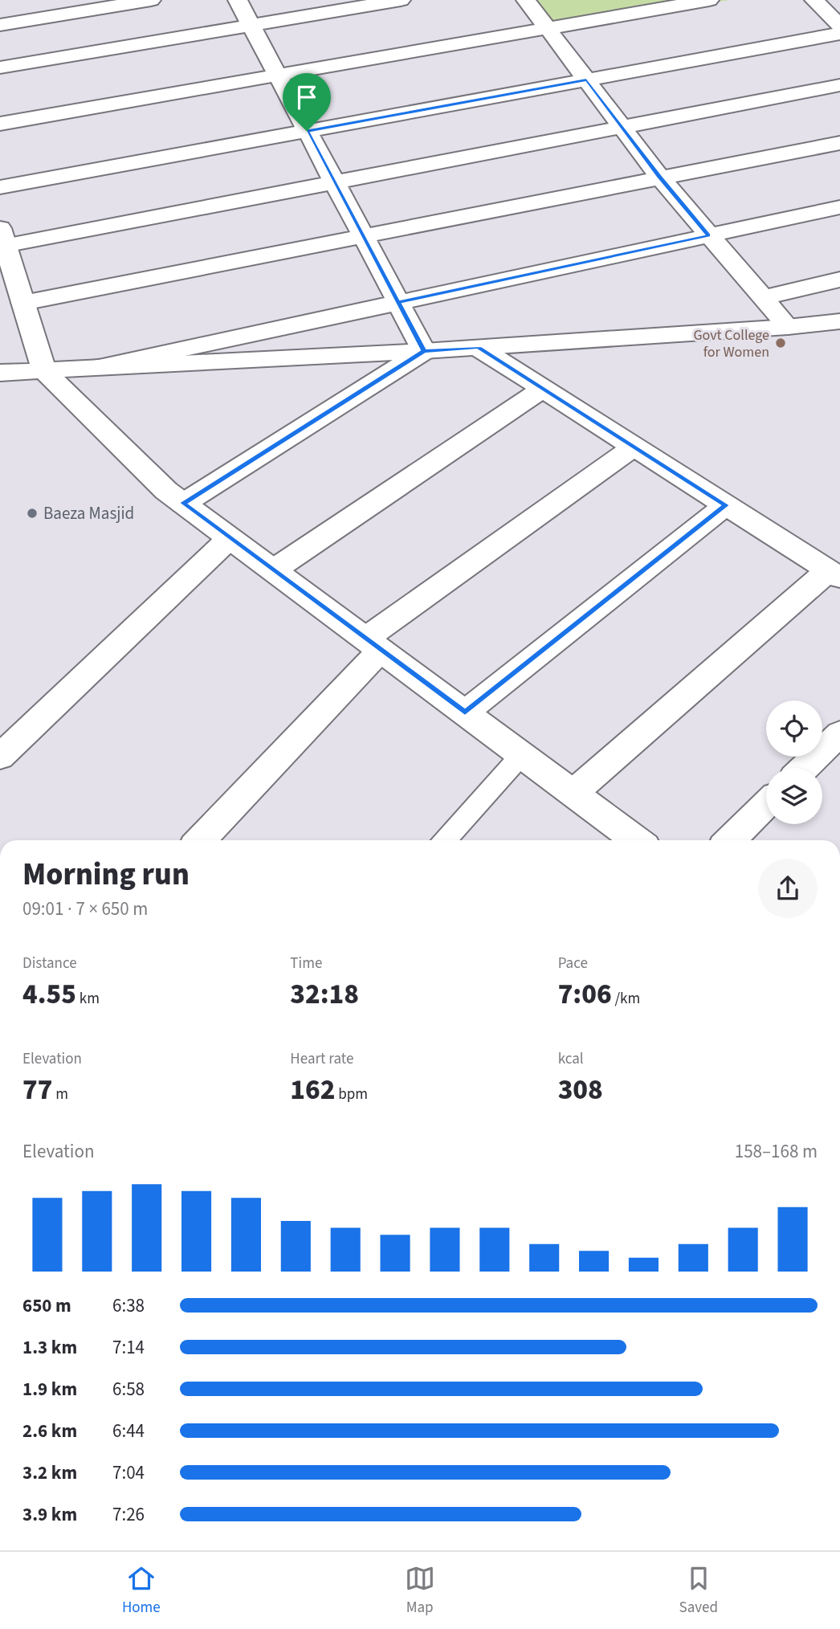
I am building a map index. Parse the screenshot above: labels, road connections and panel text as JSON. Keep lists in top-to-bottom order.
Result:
{
  "places": ["Govt College for Women", "Baeza Masjid"],
  "page": {
    "heading": ["Morning run", "09:01 · 7 × 650 m"],
    "stats": [
      ["Distance", "4.55 km"],
      ["Time", "32:18"],
      ["Pace", "7:06 /km"],
      ["Elevation", "77 m"],
      ["Heart rate", "162 bpm"],
      ["kcal", "308"]
    ],
    "chart": ["Elevation", "158–168 m"],
    "list": [
      {
        "name": "650 m",
        "note": "6:38"
      },
      {
        "name": "1.3 km",
        "note": "7:14"
      },
      {
        "name": "1.9 km",
        "note": "6:58"
      },
      {
        "name": "2.6 km",
        "note": "6:44"
      },
      {
        "name": "3.2 km",
        "note": "7:04"
      },
      {
        "name": "3.9 km",
        "note": "7:26"
      }
    ],
    "tabs": ["Home", "Map", "Saved"]
  }
}
